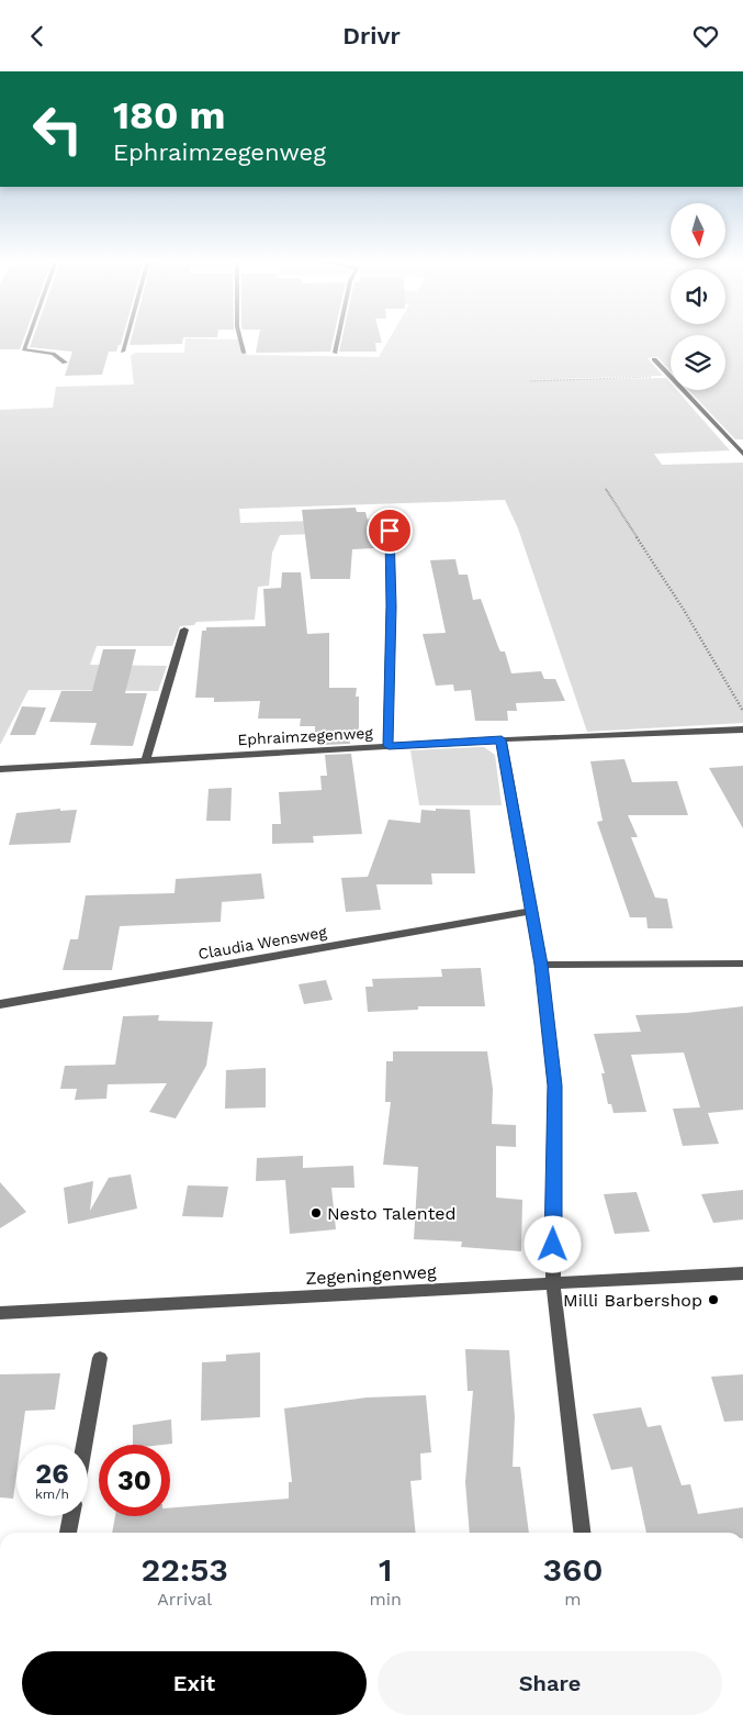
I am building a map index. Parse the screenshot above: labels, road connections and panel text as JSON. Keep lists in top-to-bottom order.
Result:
{
  "streets": {
    "street": ["Ephraimzegenweg", "Claudia Wensweg", "Zegeningenweg"]
  },
  "places": ["Nesto Talented", "Milli Barbershop"],
  "north": "bottom",
  "page": {
    "header": "Drivr",
    "turn": ["180 m", "Ephraimzegenweg"],
    "speed": "26 km/h",
    "limit": "30",
    "eta": [
      "22:53",
      "Arrival",
      "1",
      "min",
      "360",
      "m"
    ],
    "buttons": ["Exit", "Share"]
  }
}
